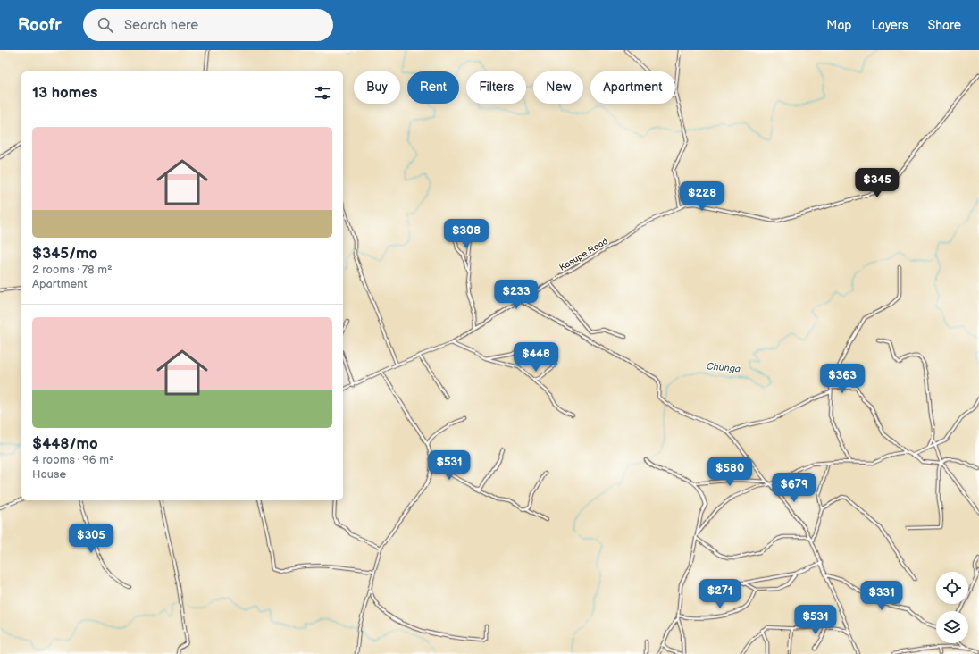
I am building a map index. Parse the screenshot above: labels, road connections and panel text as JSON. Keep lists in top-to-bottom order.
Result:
{
  "streets": {
    "street": ["Kasupe Road"]
  },
  "water": ["Chunga"],
  "page": {
    "header": "Roofr",
    "search": "Search here",
    "nav": ["Map", "Layers", "Share"],
    "chip": [
      "Buy",
      "Rent",
      "Filters",
      "New",
      "Apartment"
    ],
    "heading": "13 homes",
    "list": [
      {
        "name": "$345/mo",
        "note": "2 rooms · 78 m² · Apartment"
      },
      {
        "name": "$448/mo",
        "note": "4 rooms · 96 m² · House"
      }
    ],
    "price": [
      "$345",
      "$228",
      "$308",
      "$233",
      "$448",
      "$363",
      "$531",
      "$580",
      "$679",
      "$305",
      "$271",
      "$331",
      "$531"
    ]
  }
}
